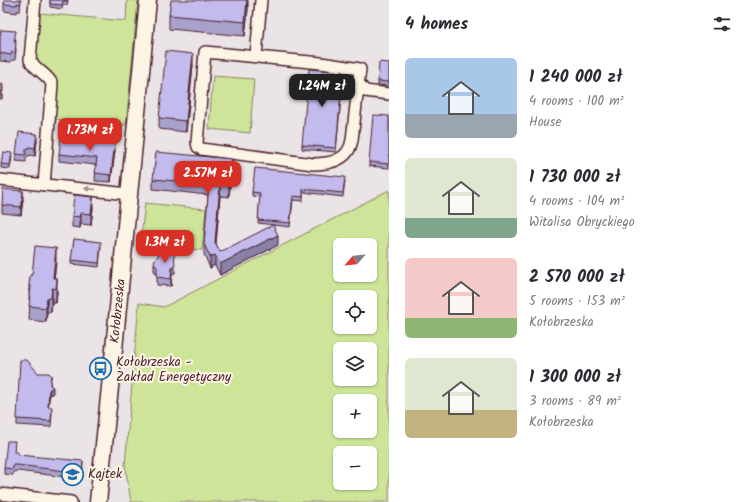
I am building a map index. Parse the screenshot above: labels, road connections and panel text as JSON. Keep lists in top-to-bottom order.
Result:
{
  "streets": {
    "main road": ["Kołobrzeska"]
  },
  "places": {
    "bus stop": ["Kołobrzeska - Zakład Energetyczny"],
    "school or university": ["Kajtek"]
  },
  "north": "bottom left",
  "page": {
    "heading": "4 homes",
    "list": [
      {
        "name": "1 240 000 zł",
        "note": "4 rooms · 100 m² · House"
      },
      {
        "name": "1 730 000 zł",
        "note": "4 rooms · 104 m² · Witalisa Obryckiego"
      },
      {
        "name": "2 570 000 zł",
        "note": "5 rooms · 153 m² · Kołobrzeska"
      },
      {
        "name": "1 300 000 zł",
        "note": "3 rooms · 89 m² · Kołobrzeska"
      }
    ],
    "price": [
      "1.24M zł",
      "1.73M zł",
      "2.57M zł",
      "1.3M zł"
    ],
    "map_buttons": ["+", "−"]
  }
}
